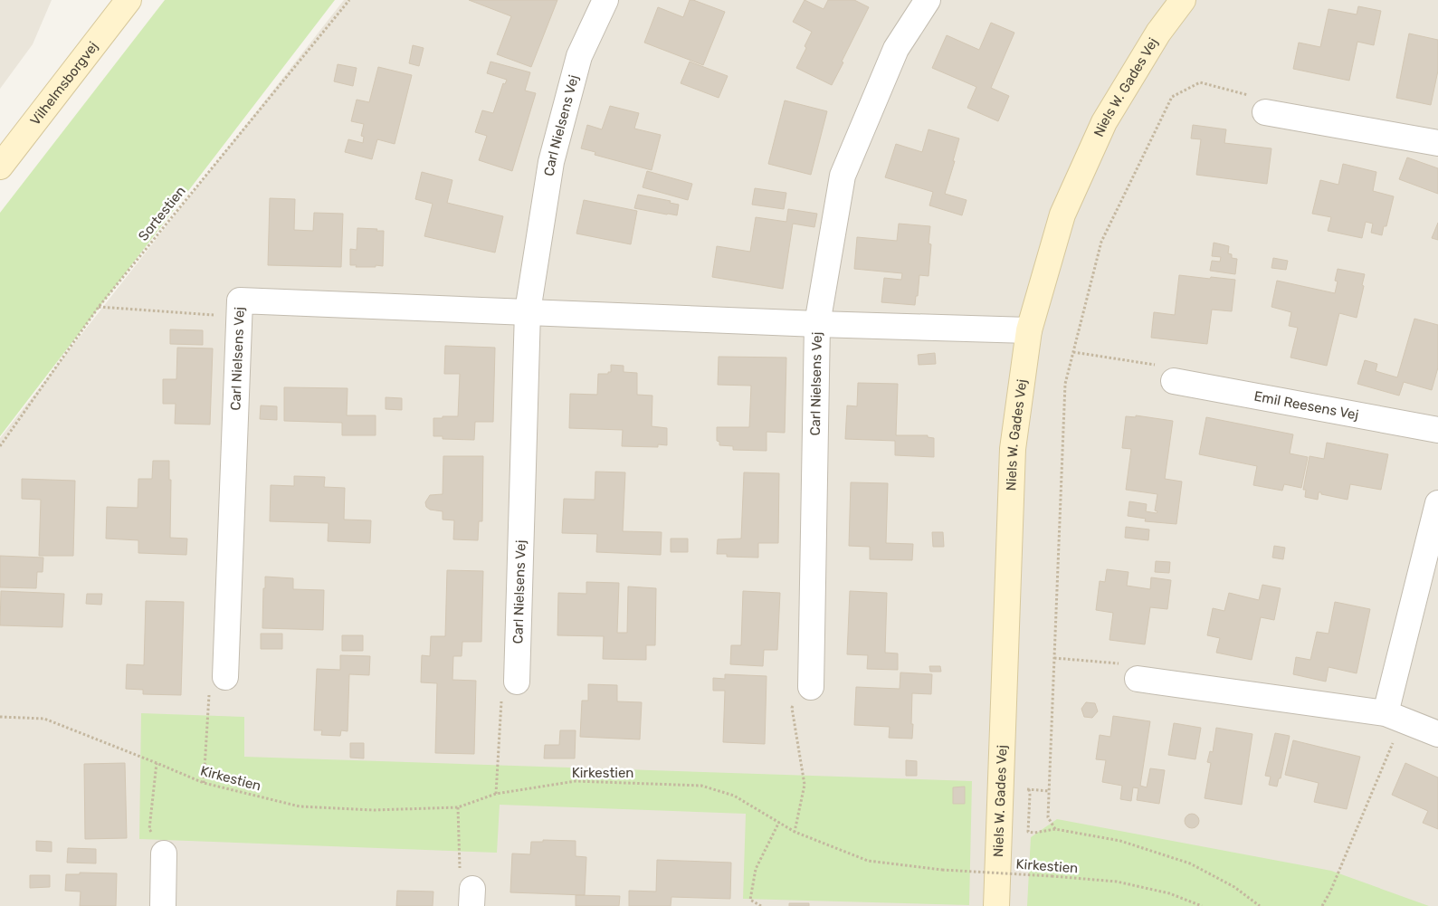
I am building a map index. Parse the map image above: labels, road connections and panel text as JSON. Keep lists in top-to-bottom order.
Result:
{
  "streets": {
    "street": [
      "Vilhelmsborgvej",
      "Niels W. Gades Vej",
      "Carl Nielsens Vej",
      "Emil Reesens Vej"
    ],
    "path": ["Sortestien", "Kirkestien"]
  },
  "crossings": [
    ["Niels W. Gades Vej", "Carl Nielsens Vej"]
  ]
}
